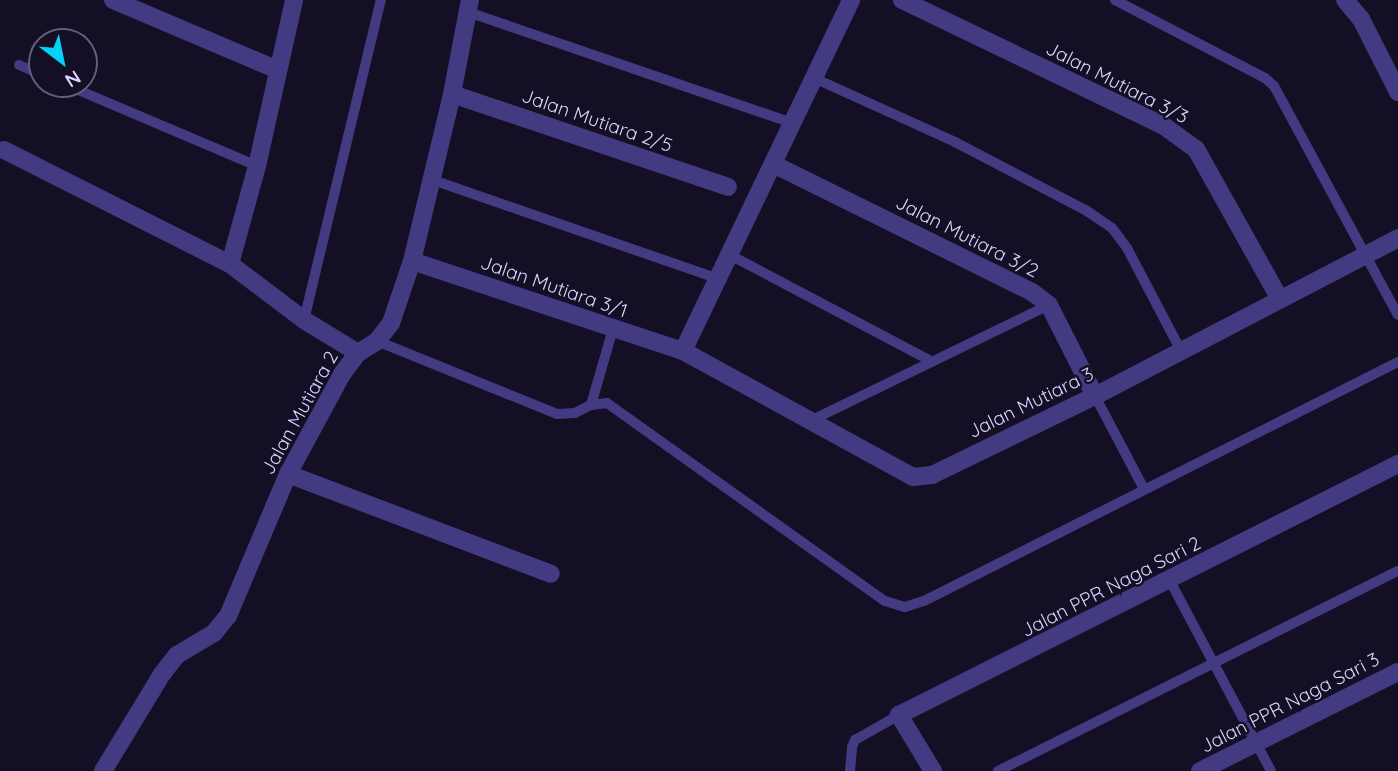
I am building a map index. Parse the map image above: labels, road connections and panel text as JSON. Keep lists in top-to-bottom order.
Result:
{
  "streets": {
    "street": [
      "Jalan Mutiara 3/3",
      "Jalan Mutiara 2/5",
      "Jalan Mutiara 3/2",
      "Jalan Mutiara 3/1",
      "Jalan Mutiara 3",
      "Jalan Mutiara 2",
      "Jalan PPR Naga Sari 2",
      "Jalan PPR Naga Sari 3"
    ]
  },
  "crossings": [
    ["Jalan Mutiara 3/3", "Jalan Mutiara 3"],
    ["Jalan Mutiara 2/5", "Jalan Mutiara 2"],
    ["Jalan Mutiara 3/2", "Jalan Mutiara 3"],
    ["Jalan Mutiara 3/1", "Jalan Mutiara 3"],
    ["Jalan Mutiara 3/1", "Jalan Mutiara 2"]
  ],
  "north": "bottom right"
}
